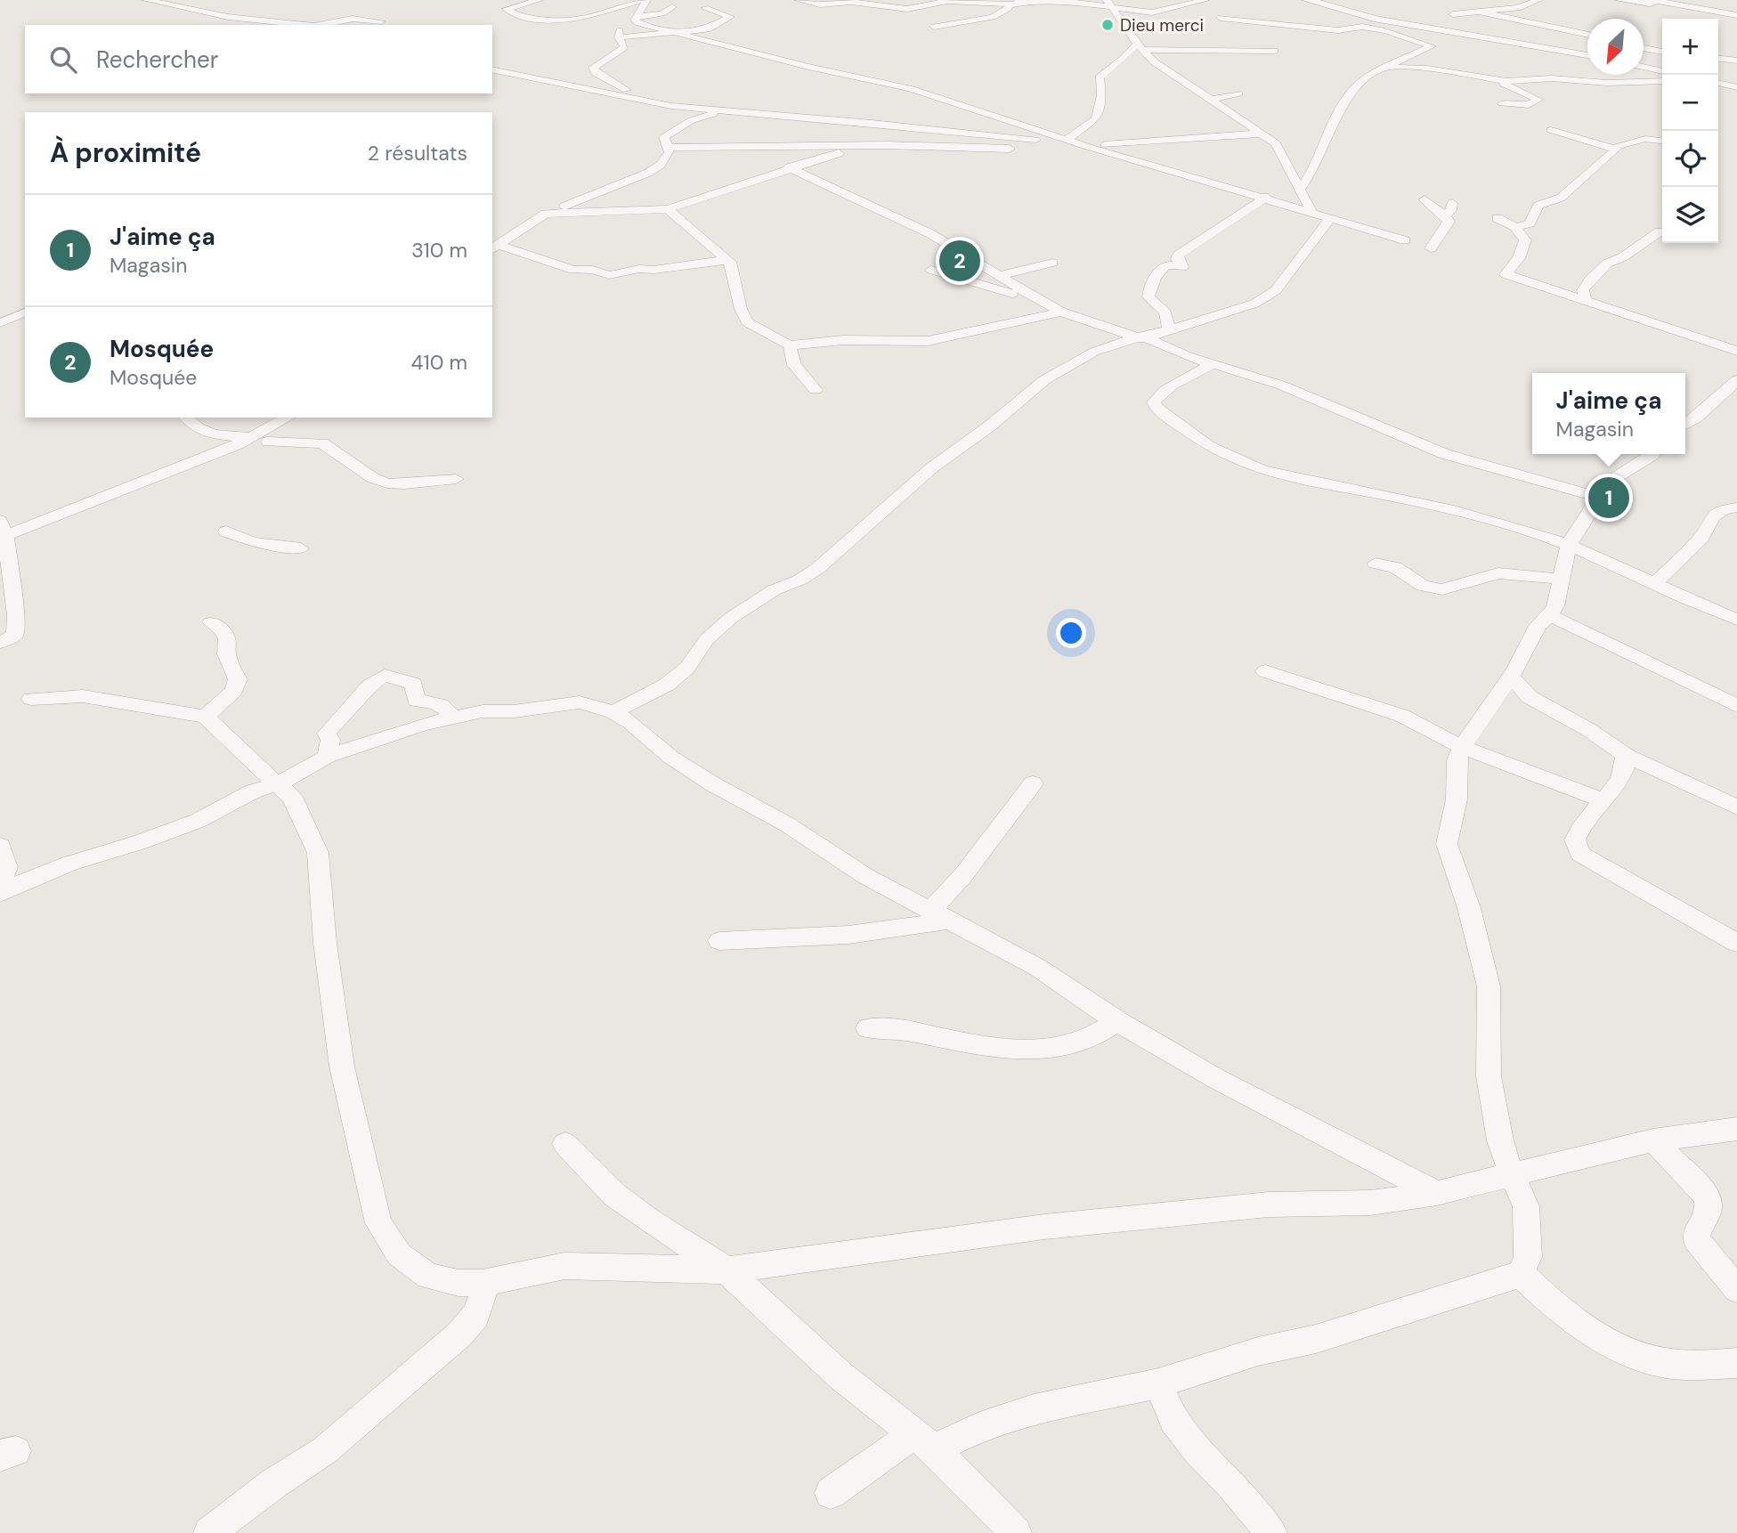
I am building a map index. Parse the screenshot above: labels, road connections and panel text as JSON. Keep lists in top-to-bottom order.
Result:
{
  "places": ["Dieu merci"],
  "north": "bottom left",
  "page": {
    "map_buttons": ["+", "−"],
    "search": "Rechercher",
    "heading": ["À proximité", "2 résultats"],
    "list": [
      {
        "mark": "1",
        "name": "J'aime ça",
        "note": "Magasin",
        "value": "310 m"
      },
      {
        "mark": "2",
        "name": "Mosquée",
        "note": "Mosquée",
        "value": "410 m"
      }
    ],
    "pins": ["2", "1"],
    "popup": ["J'aime ça", "Magasin"]
  }
}
